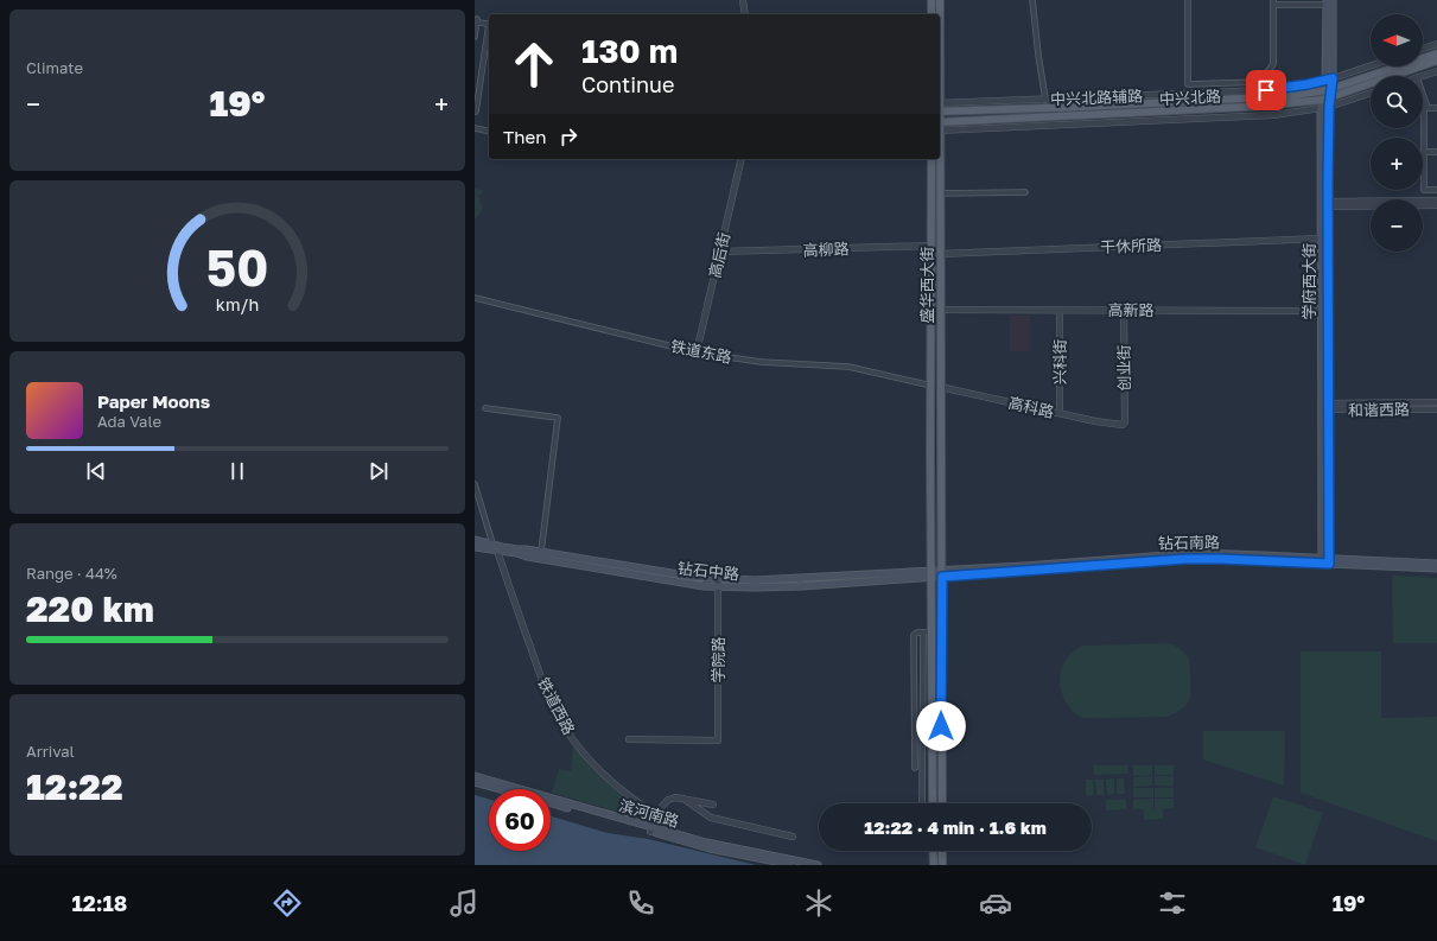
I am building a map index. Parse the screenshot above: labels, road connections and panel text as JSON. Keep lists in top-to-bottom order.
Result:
{
  "streets": {
    "main road": [
      "中兴北路",
      "学府西大街",
      "盛华西大街",
      "钻石南路",
      "钻石中路",
      "滨河南路"
    ],
    "street": [
      "中兴北路辅路",
      "干休所路",
      "高柳路",
      "高后街",
      "高新路",
      "铁道东路",
      "兴科街",
      "创业街",
      "高科路",
      "和谐西路",
      "学院路",
      "铁道西路"
    ]
  },
  "crossings": [
    ["中兴北路辅路", "学府西大街"],
    ["中兴北路", "学府西大街"],
    ["干休所路", "学府西大街"],
    ["干休所路", "盛华西大街"],
    ["高柳路", "高后街"],
    ["高柳路", "盛华西大街"],
    ["高后街", "铁道东路"],
    ["学府西大街", "高新路"],
    ["学府西大街", "和谐西路"],
    ["学府西大街", "钻石南路"],
    ["盛华西大街", "高新路"],
    ["盛华西大街", "铁道东路"],
    ["盛华西大街", "高科路"],
    ["盛华西大街", "钻石南路"],
    ["盛华西大街", "钻石中路"],
    ["高新路", "兴科街"],
    ["高新路", "创业街"],
    ["兴科街", "高科路"],
    ["创业街", "高科路"],
    ["钻石南路", "钻石中路"],
    ["钻石中路", "学院路"],
    ["钻石中路", "铁道西路"]
  ],
  "north": "left",
  "page": {
    "tile": [
      "Climate",
      ["Range · 44%", "220 km"],
      ["Arrival", "12:22"]
    ],
    "map_buttons": ["+", "−"],
    "turn": ["130 m", "Continue"],
    "heat": ["−", "19°", "+"],
    "then": "Then",
    "song": ["Paper Moons", "Ada Vale"],
    "limit": "60",
    "trip": "12:22 · 4 min · 1.6 km",
    "tabs": ["12:18", "19°"],
    "gauge": ["50", "km/h"]
  }
}
